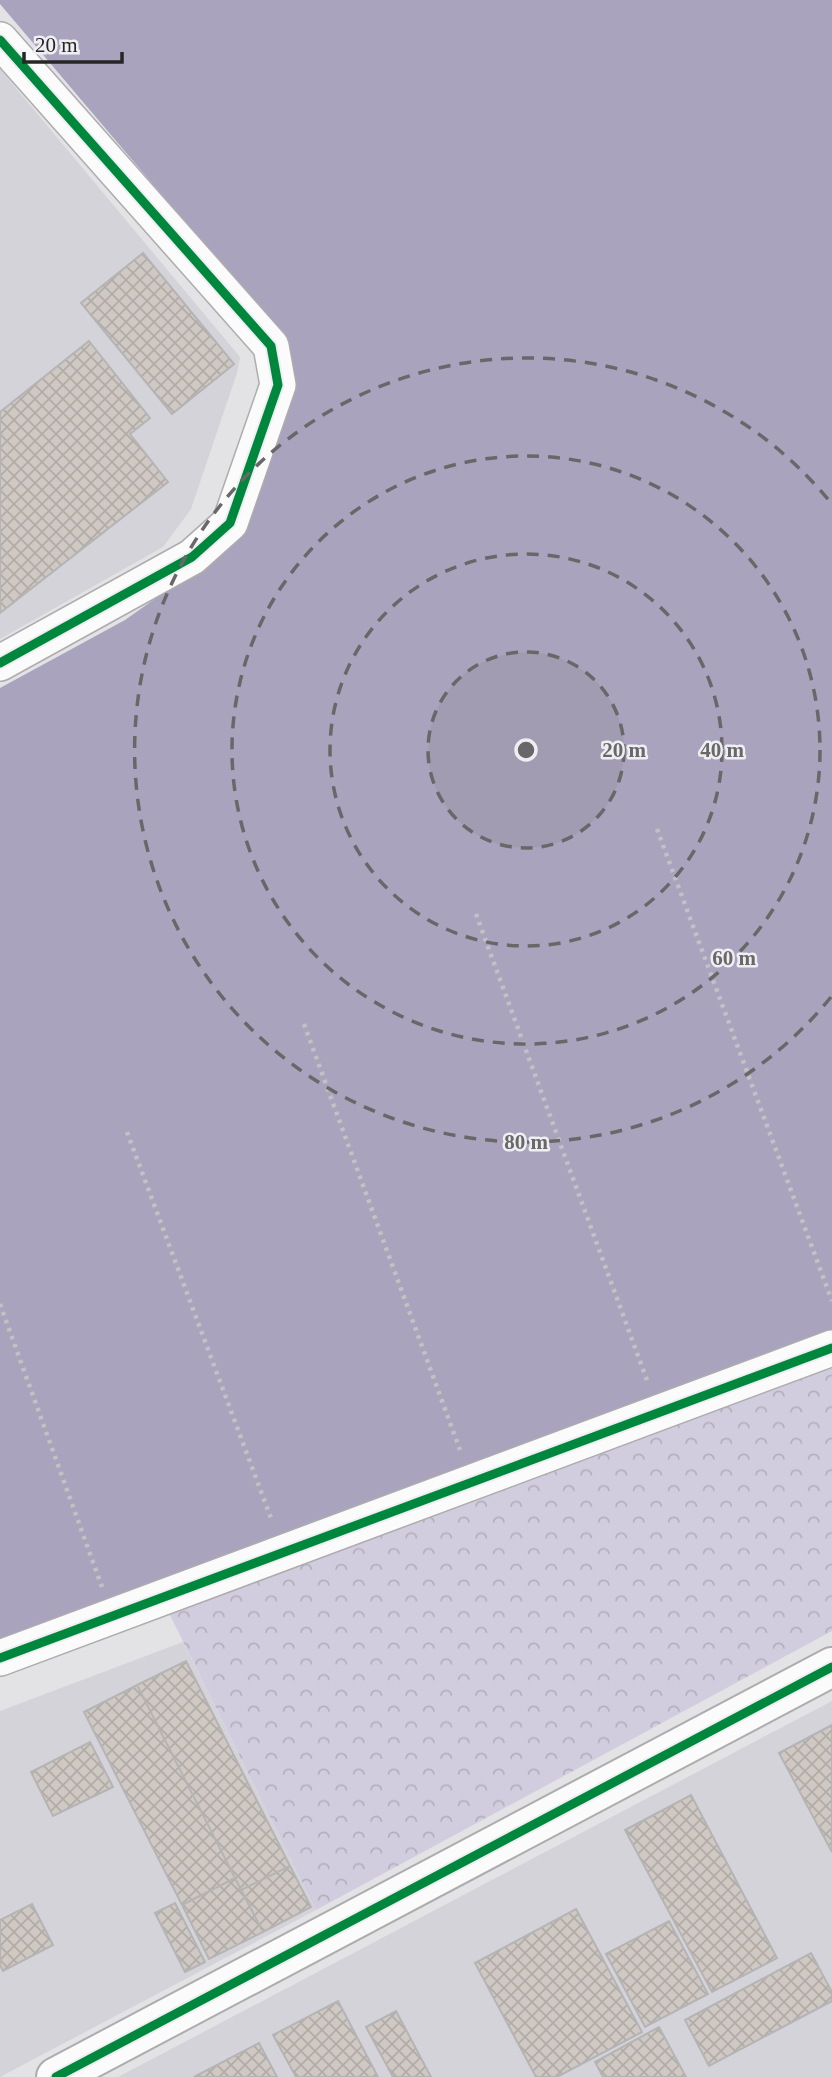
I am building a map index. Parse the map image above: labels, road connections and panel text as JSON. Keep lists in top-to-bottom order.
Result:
{
  "scale_bar": "20 m",
  "rings": [
    "20 m",
    "40 m",
    "60 m",
    "80 m"
  ]
}
